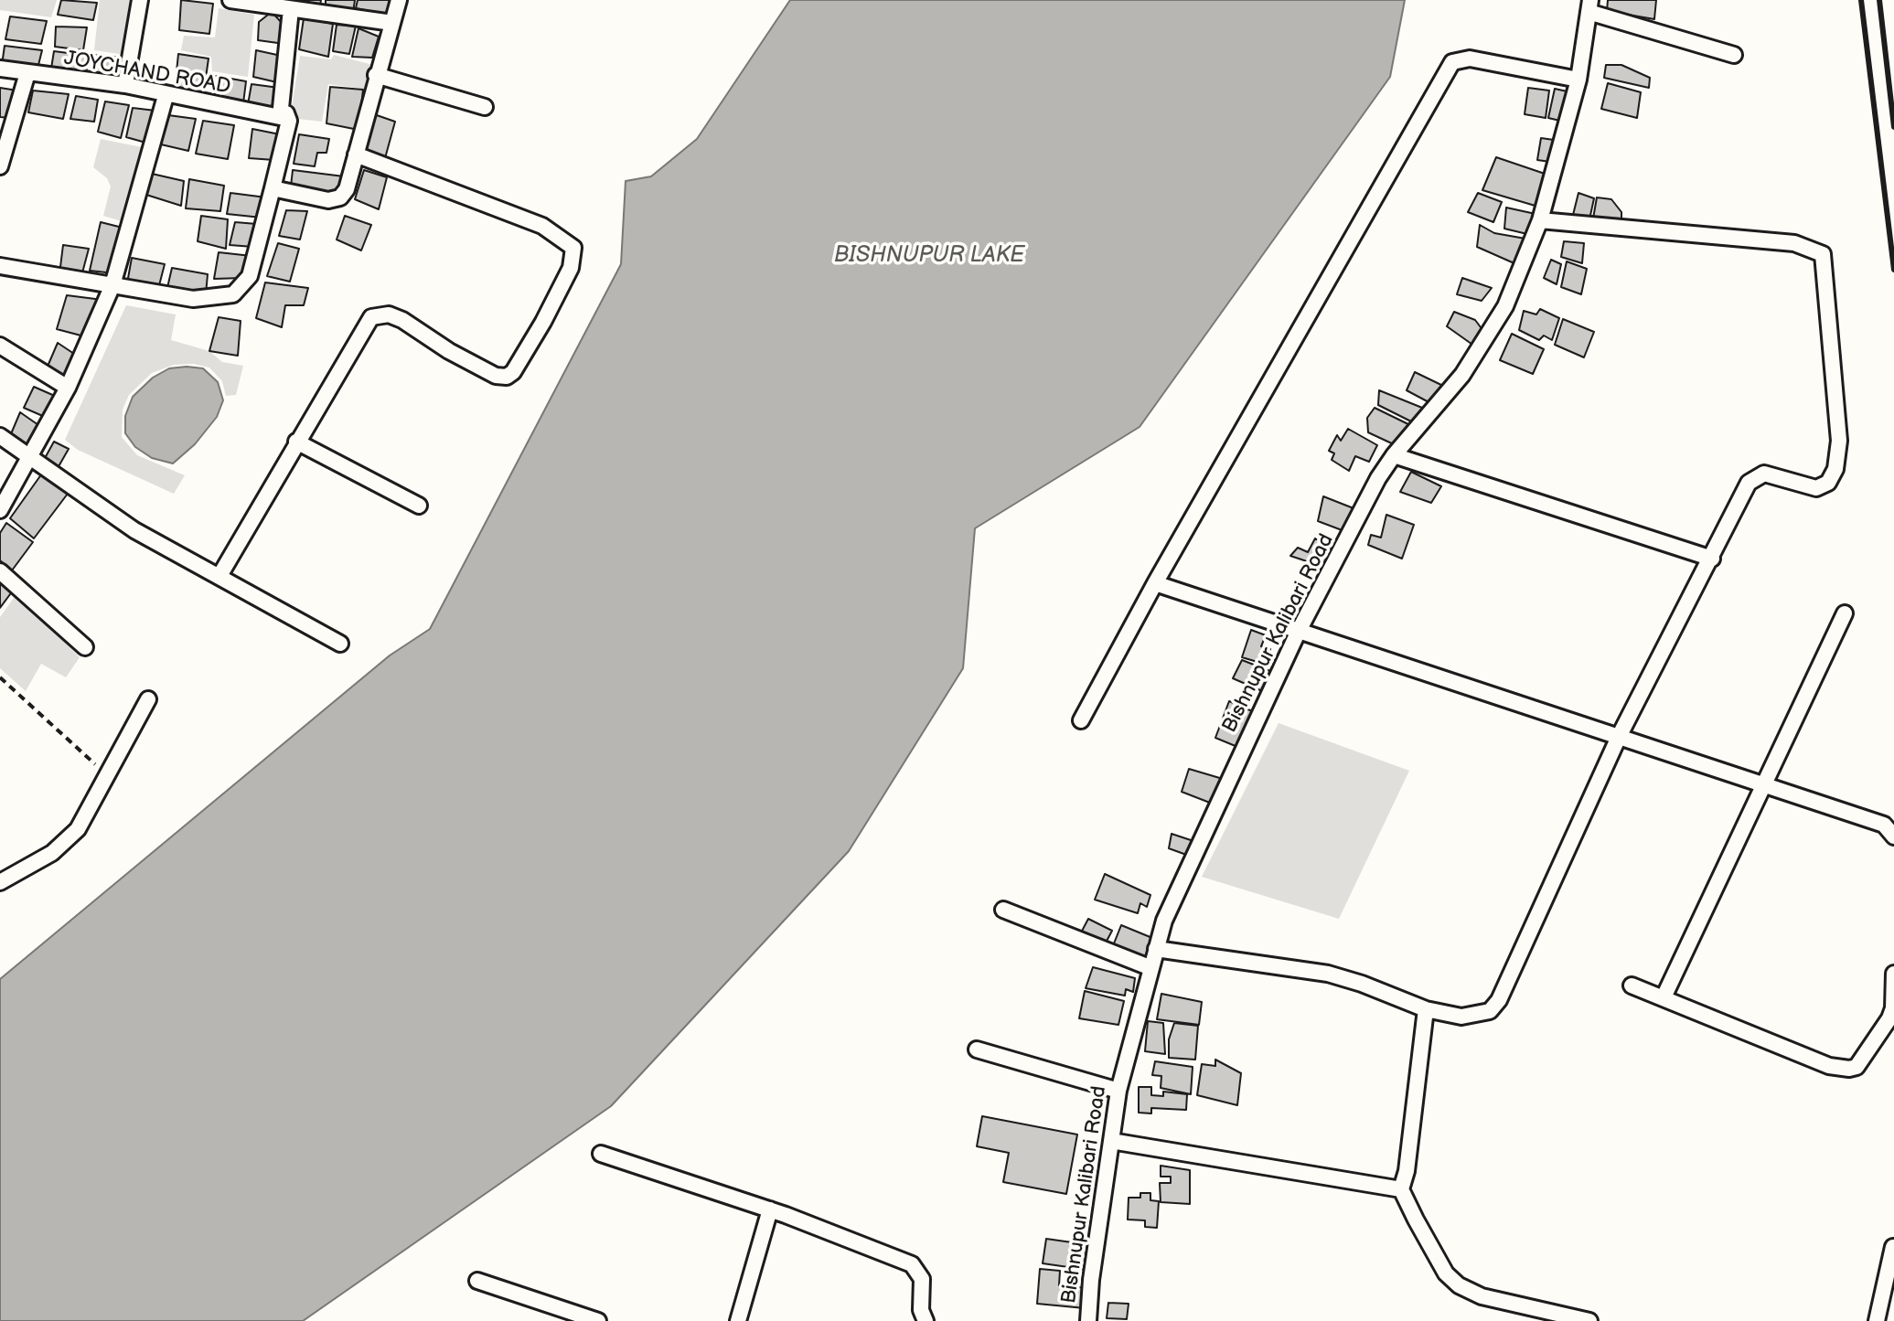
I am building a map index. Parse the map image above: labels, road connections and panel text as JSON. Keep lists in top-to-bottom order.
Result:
{
  "streets": {
    "street": ["JOYCHAND ROAD", "Bishnupur Kalibari Road"]
  },
  "water": ["BISHNUPUR LAKE"]
}
